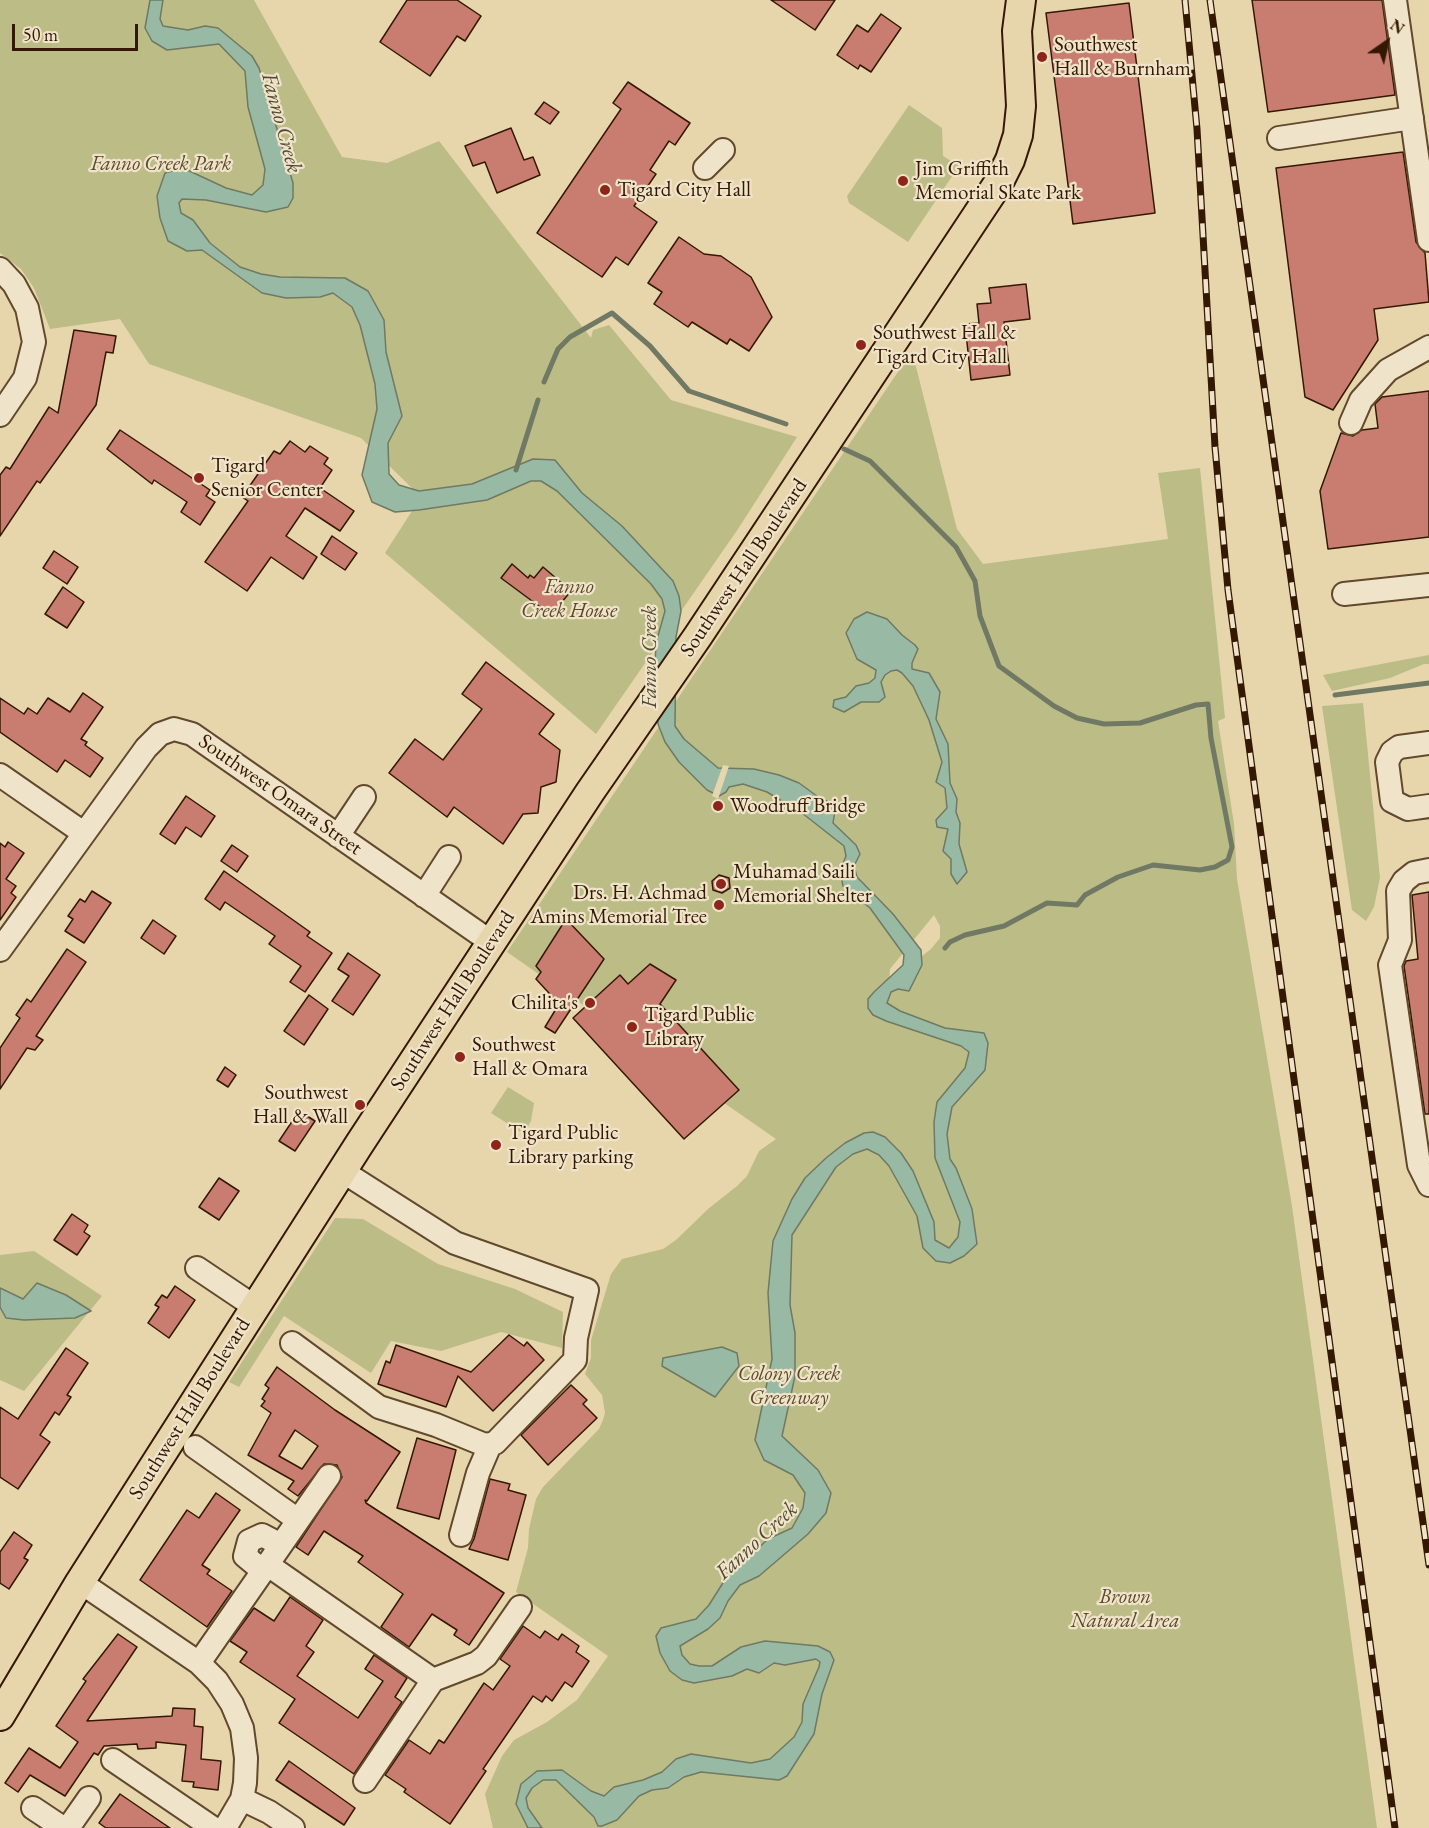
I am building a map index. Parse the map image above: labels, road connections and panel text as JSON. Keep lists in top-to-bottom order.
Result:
{
  "streets": {
    "main road": ["Southwest Hall Boulevard"],
    "street": ["Southwest Omara Street"]
  },
  "crossings": [
    ["Southwest Hall Boulevard", "Southwest Omara Street"]
  ],
  "water": ["Fanno Creek"],
  "parks": [
    "Fanno Creek Park",
    "Fanno Creek House",
    "Colony Creek Greenway",
    "Brown Natural Area"
  ],
  "places": [
    "Southwest Hall & Burnham",
    "Jim Griffith Memorial Skate Park",
    "Tigard City Hall",
    "Southwest Hall & Tigard City Hall",
    "Tigard Senior Center",
    "Woodruff Bridge",
    "Muhamad Saili Memorial Shelter",
    "Drs. H. Achmad Amins Memorial Tree",
    "Chilita's",
    "Tigard Public Library",
    "Southwest Hall & Omara",
    "Southwest Hall & Wall",
    "Tigard Public Library parking"
  ],
  "scale_bar": "50 m",
  "north": "top right"
}
